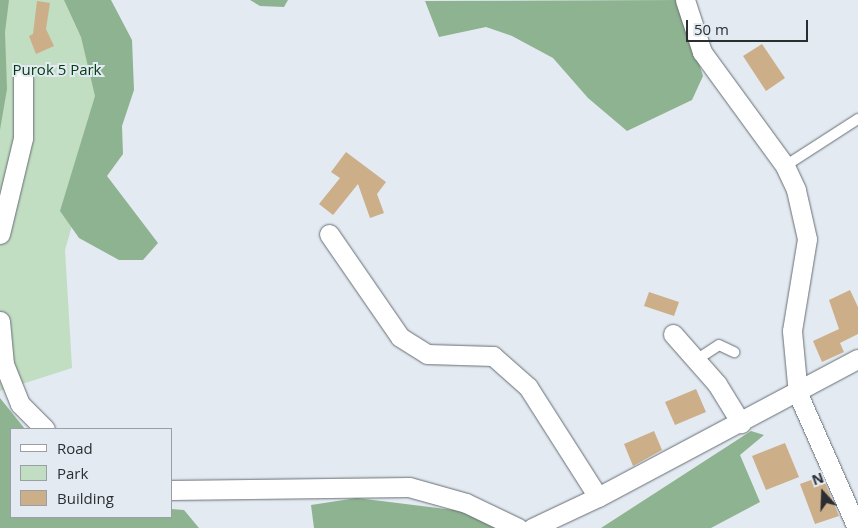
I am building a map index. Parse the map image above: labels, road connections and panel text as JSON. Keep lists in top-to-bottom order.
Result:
{
  "parks": ["Purok 5 Park"],
  "legend": ["Road", "Park", "Building"],
  "scale_bar": "50 m",
  "north": "top"
}
